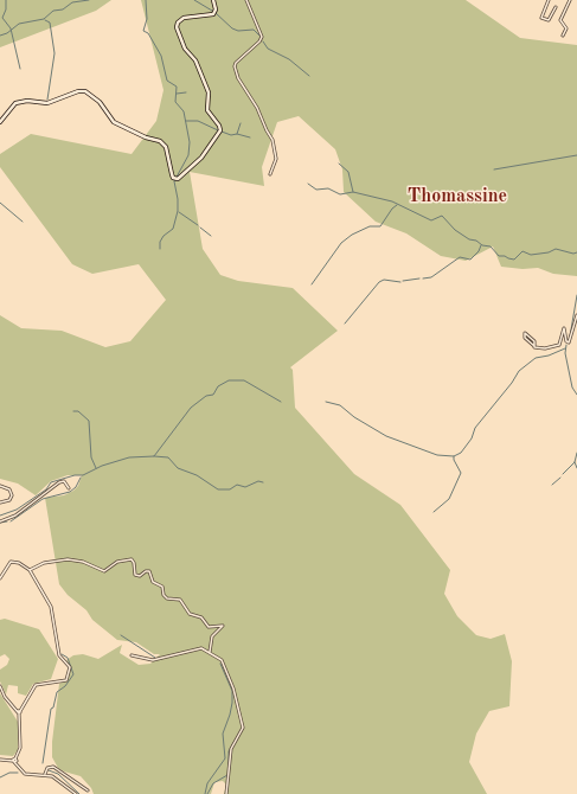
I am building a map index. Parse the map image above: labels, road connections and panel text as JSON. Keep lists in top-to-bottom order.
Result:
{
  "districts": ["Thomassine"]
}
